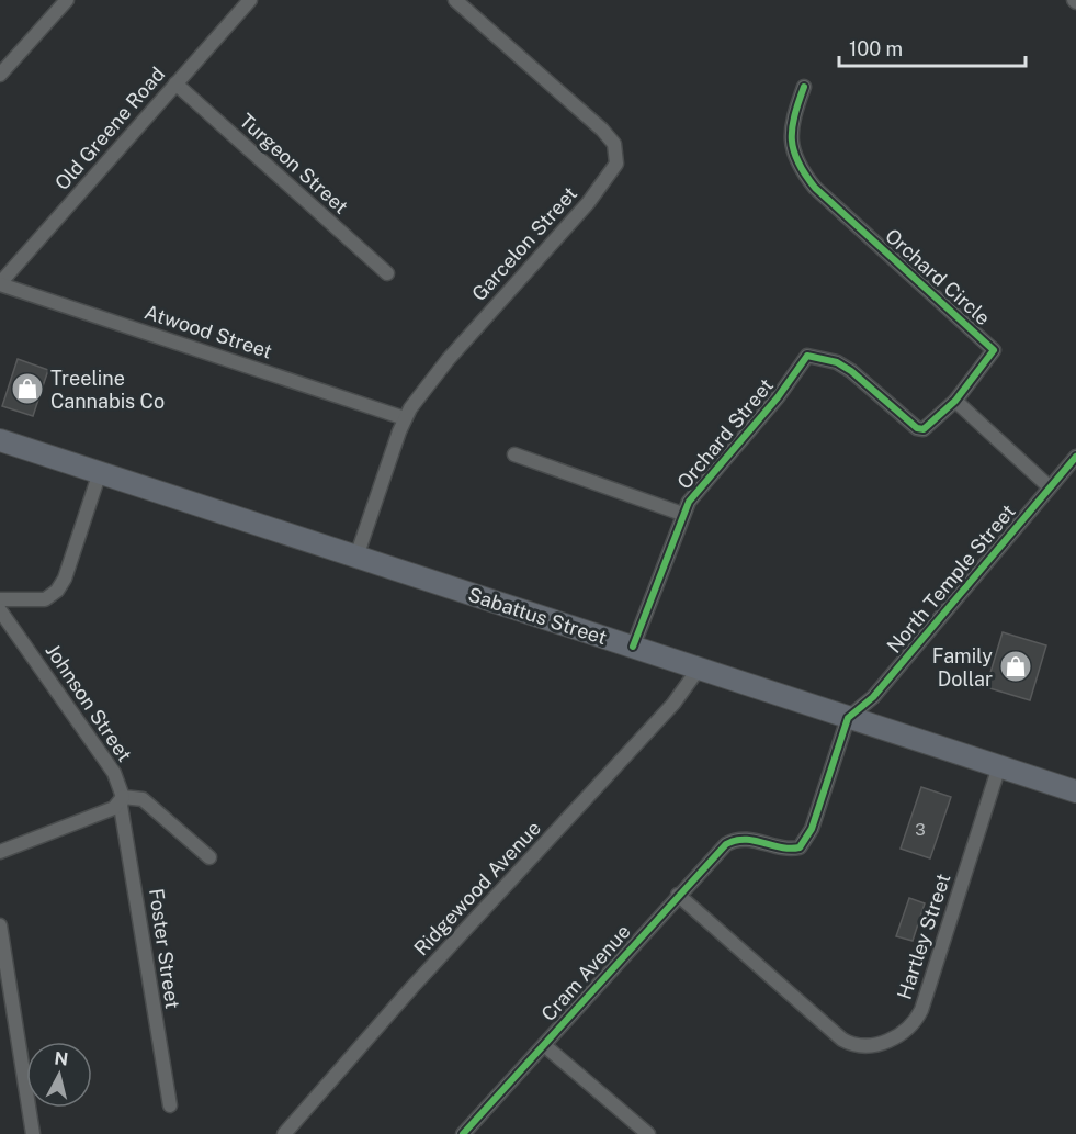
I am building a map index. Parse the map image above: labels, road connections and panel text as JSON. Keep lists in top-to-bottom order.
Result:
{
  "streets": {
    "main road": ["Sabattus Street"],
    "street": [
      "Old Greene Road",
      "Turgeon Street",
      "Garcelon Street",
      "Orchard Circle",
      "Atwood Street",
      "Orchard Street",
      "North Temple Street",
      "Johnson Street",
      "Ridgewood Avenue",
      "Hartley Street",
      "Foster Street",
      "Cram Avenue"
    ]
  },
  "crossings": [
    ["Old Greene Road", "Turgeon Street"],
    ["Old Greene Road", "Atwood Street"],
    ["Garcelon Street", "Atwood Street"],
    ["Garcelon Street", "Sabattus Street"],
    ["Orchard Circle", "Orchard Street"],
    ["Orchard Street", "Sabattus Street"],
    ["North Temple Street", "Sabattus Street"],
    ["North Temple Street", "Cram Avenue"],
    ["Sabattus Street", "Ridgewood Avenue"],
    ["Sabattus Street", "Hartley Street"],
    ["Sabattus Street", "Cram Avenue"],
    ["Johnson Street", "Foster Street"],
    ["Hartley Street", "Cram Avenue"]
  ],
  "places": {
    "shop": ["Treeline Cannabis Co", "Family Dollar"]
  },
  "house_numbers": ["3"],
  "scale_bar": "100 m",
  "north": "top"
}
